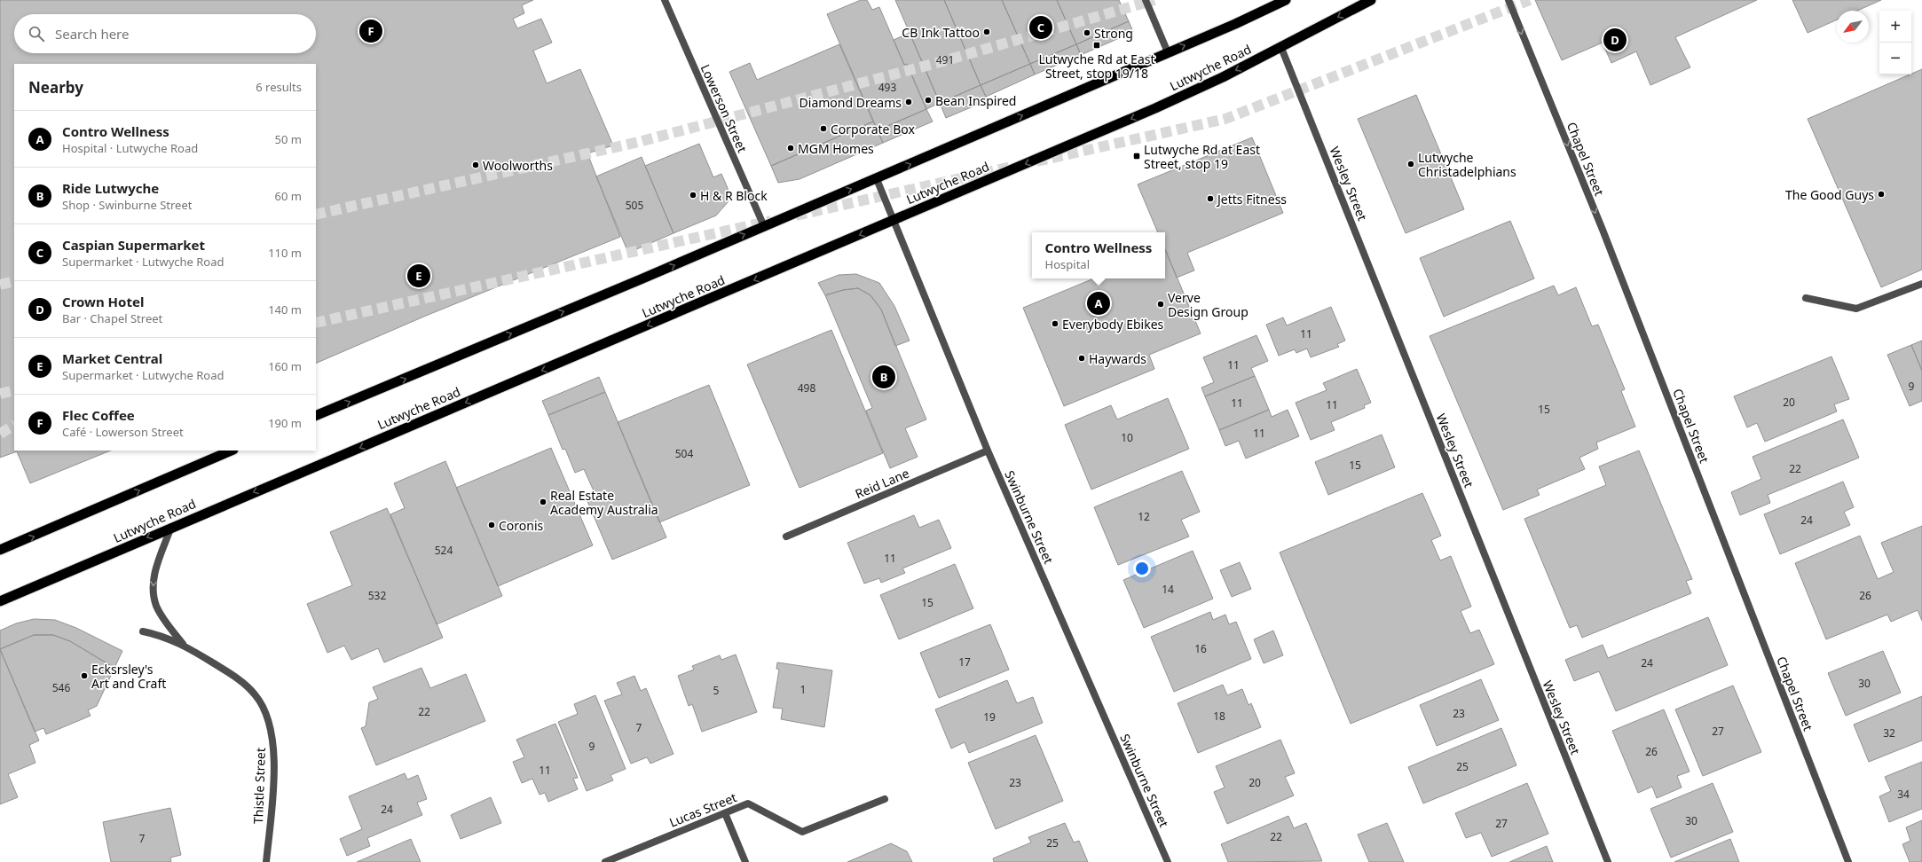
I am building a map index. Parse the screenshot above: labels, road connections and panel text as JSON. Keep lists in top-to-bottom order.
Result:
{
  "streets": {
    "highway": ["Lutwyche Road"],
    "street": [
      "Lowerson Street",
      "Chapel Street",
      "Wesley Street",
      "Reid Lane",
      "Swinburne Street",
      "Thistle Street",
      "Lucas Street"
    ]
  },
  "crossings": [
    ["Lutwyche Road", "Wesley Street"],
    ["Lutwyche Road", "Swinburne Street"],
    ["Reid Lane", "Swinburne Street"]
  ],
  "one_way": ["Chapel Street"],
  "places": {
    "other": [
      "CB Ink Tattoo",
      "Strong",
      "Bean Inspired",
      "Diamond Dreams",
      "Corporate Box",
      "MGM Homes",
      "Lutwyche Christadelphians",
      "Woolworths",
      "The Good Guys",
      "H & R Block",
      "Jetts Fitness",
      "Verve Design Group",
      "Everybody Ebikes",
      "Haywards",
      "Real Estate Academy Australia",
      "Coronis",
      "Ecksrsley's Art and Craft"
    ],
    "transit": ["Lutwyche Rd at East Street, stop 19/18", "Lutwyche Rd at East Street, stop 19"]
  },
  "house_numbers": [
    "491",
    "493",
    "505",
    "11",
    "11",
    "9",
    "498",
    "20",
    "11",
    "11",
    "15",
    "11",
    "10",
    "504",
    "15",
    "22",
    "12",
    "24",
    "524",
    "11",
    "14",
    "532",
    "26",
    "15",
    "16",
    "17",
    "24",
    "30",
    "546",
    "1",
    "5",
    "22",
    "23",
    "18",
    "19",
    "7",
    "27",
    "32",
    "9",
    "26",
    "25",
    "11",
    "23",
    "20",
    "34",
    "24",
    "30",
    "27",
    "22",
    "7",
    "25"
  ],
  "north": "bottom left",
  "page": {
    "map_buttons": ["+", "−"],
    "pins": [
      "C",
      "F",
      "D",
      "E",
      "A",
      "B"
    ],
    "search": "Search here",
    "heading": ["Nearby", "6 results"],
    "list": [
      {
        "mark": "A",
        "name": "Contro Wellness",
        "note": "Hospital · Lutwyche Road",
        "value": "50 m"
      },
      {
        "mark": "B",
        "name": "Ride Lutwyche",
        "note": "Shop · Swinburne Street",
        "value": "60 m"
      },
      {
        "mark": "C",
        "name": "Caspian Supermarket",
        "note": "Supermarket · Lutwyche Road",
        "value": "110 m"
      },
      {
        "mark": "D",
        "name": "Crown Hotel",
        "note": "Bar · Chapel Street",
        "value": "140 m"
      },
      {
        "mark": "E",
        "name": "Market Central",
        "note": "Supermarket · Lutwyche Road",
        "value": "160 m"
      },
      {
        "mark": "F",
        "name": "Flec Coffee",
        "note": "Café · Lowerson Street",
        "value": "190 m"
      }
    ],
    "popup": ["Contro Wellness", "Hospital"]
  }
}
